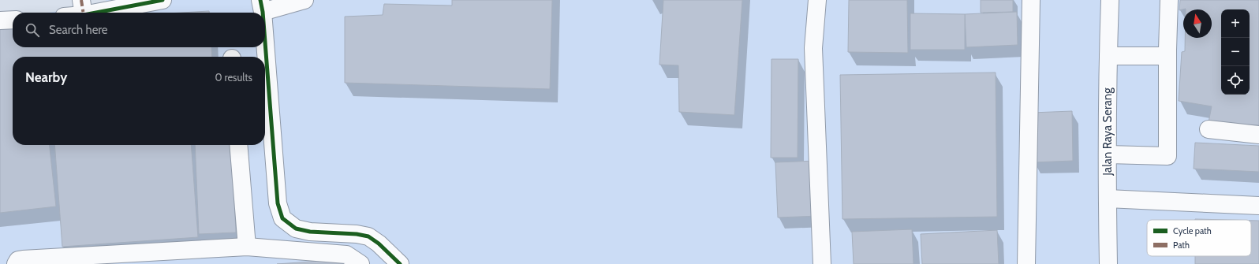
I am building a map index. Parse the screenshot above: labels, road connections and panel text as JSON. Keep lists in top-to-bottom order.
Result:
{
  "streets": {
    "main road": ["Jalan Raya Serang"]
  },
  "legend": ["Cycle path", "Path"],
  "north": "top",
  "page": {
    "map_buttons": ["+", "−"],
    "search": "Search here",
    "heading": ["Nearby", "0 results"]
  }
}
